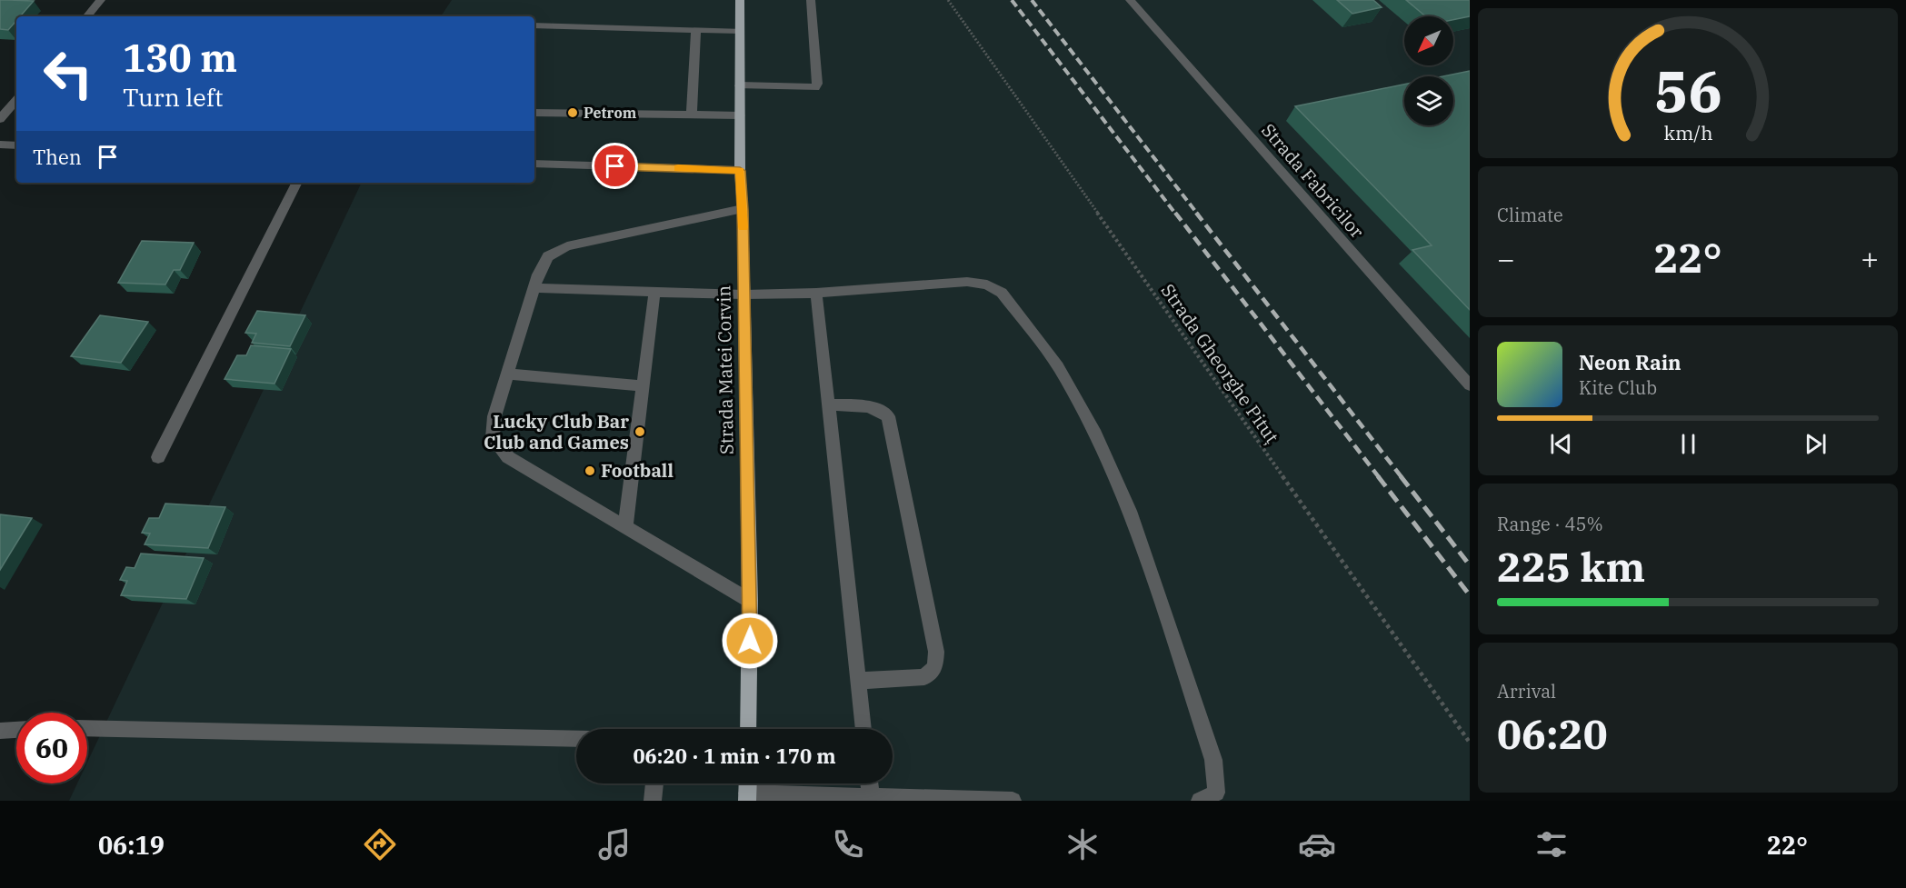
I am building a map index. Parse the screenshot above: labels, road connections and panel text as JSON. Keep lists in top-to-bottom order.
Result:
{
  "streets": {
    "main road": ["Strada Matei Corvin"],
    "street": ["Strada Fabricilor"],
    "path": ["Strada Gheorghe Pituț"]
  },
  "places": ["Petrom", "Lucky Club Bar Club and Games", "Football"],
  "north": "bottom left",
  "page": {
    "turn": ["130 m", "Turn left"],
    "then": "Then",
    "tile": [
      "Climate",
      ["Range · 45%", "225 km"],
      ["Arrival", "06:20"]
    ],
    "heat": ["−", "22°", "+"],
    "song": ["Neon Rain", "Kite Club"],
    "limit": "60",
    "trip": "06:20 · 1 min · 170 m",
    "tabs": ["06:19", "22°"],
    "gauge": ["56", "km/h"]
  }
}
